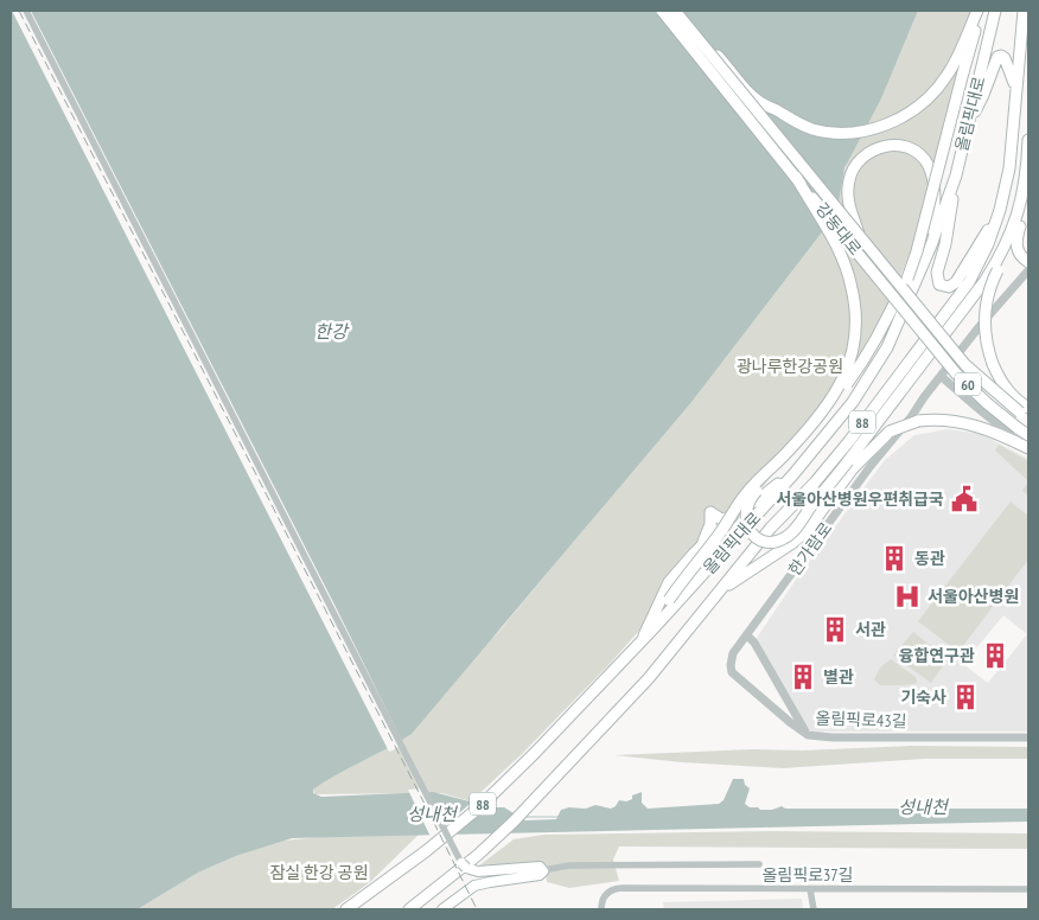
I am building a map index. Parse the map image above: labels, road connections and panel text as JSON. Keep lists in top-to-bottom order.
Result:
{
  "streets": {
    "main road": [
      "올림픽대로",
      "강동대로",
      "60",
      "88"
    ],
    "street": ["한가람로", "올림픽로43길", "올림픽로37길"]
  },
  "crossings": [
    ["한가람로", "올림픽로43길"]
  ],
  "water": ["한강", "성내천"],
  "parks": ["광나루한강공원", "잠실 한강 공원"],
  "places": {
    "public building": ["서울아산병원우편취급국"],
    "building": [
      "동관",
      "서관",
      "융합연구관",
      "별관",
      "기숙사"
    ],
    "hospital": ["서울아산병원"]
  }
}
